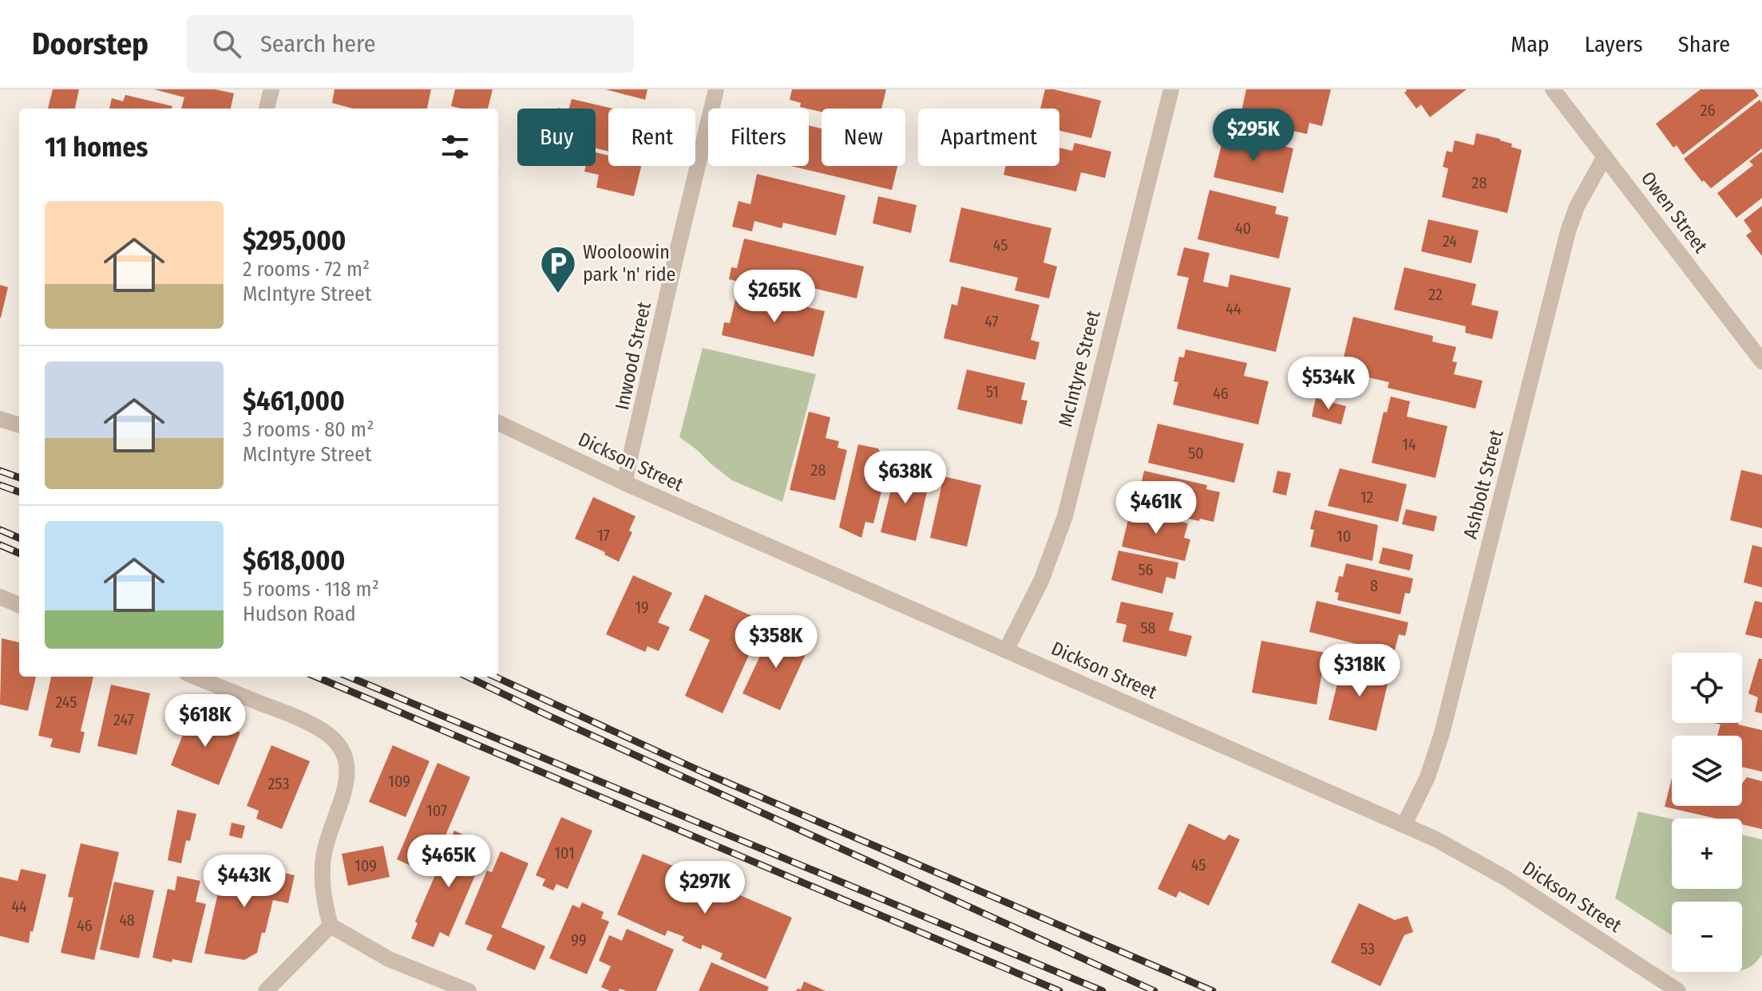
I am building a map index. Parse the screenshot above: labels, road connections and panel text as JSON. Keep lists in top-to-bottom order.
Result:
{
  "streets": {
    "street": [
      "Owen Street",
      "Inwood Street",
      "McIntyre Street",
      "Dickson Street",
      "Ashbolt Street"
    ]
  },
  "crossings": [
    ["Owen Street", "Ashbolt Street"],
    ["Inwood Street", "Dickson Street"],
    ["McIntyre Street", "Dickson Street"],
    ["Dickson Street", "Ashbolt Street"]
  ],
  "places": {
    "parking": ["Wooloowin park 'n' ride"]
  },
  "house_numbers": [
    "26",
    "28",
    "40",
    "24",
    "45",
    "22",
    "44",
    "47",
    "51",
    "46",
    "14",
    "50",
    "28",
    "12",
    "17",
    "10",
    "56",
    "8",
    "19",
    "58",
    "245",
    "247",
    "109",
    "253",
    "107",
    "101",
    "45",
    "109",
    "44",
    "48",
    "46",
    "99",
    "53"
  ],
  "page": {
    "header": "Doorstep",
    "search": "Search here",
    "nav": ["Map", "Layers", "Share"],
    "price": [
      "$295K",
      "$265K",
      "$534K",
      "$638K",
      "$461K",
      "$358K",
      "$318K",
      "$618K",
      "$465K",
      "$443K",
      "$297K"
    ],
    "chip": [
      "Buy",
      "Rent",
      "Filters",
      "New",
      "Apartment"
    ],
    "heading": "11 homes",
    "list": [
      {
        "name": "$295,000",
        "note": "2 rooms · 72 m² · McIntyre Street"
      },
      {
        "name": "$461,000",
        "note": "3 rooms · 80 m² · McIntyre Street"
      },
      {
        "name": "$618,000",
        "note": "5 rooms · 118 m² · Hudson Road"
      }
    ],
    "map_buttons": ["+", "−"]
  }
}
